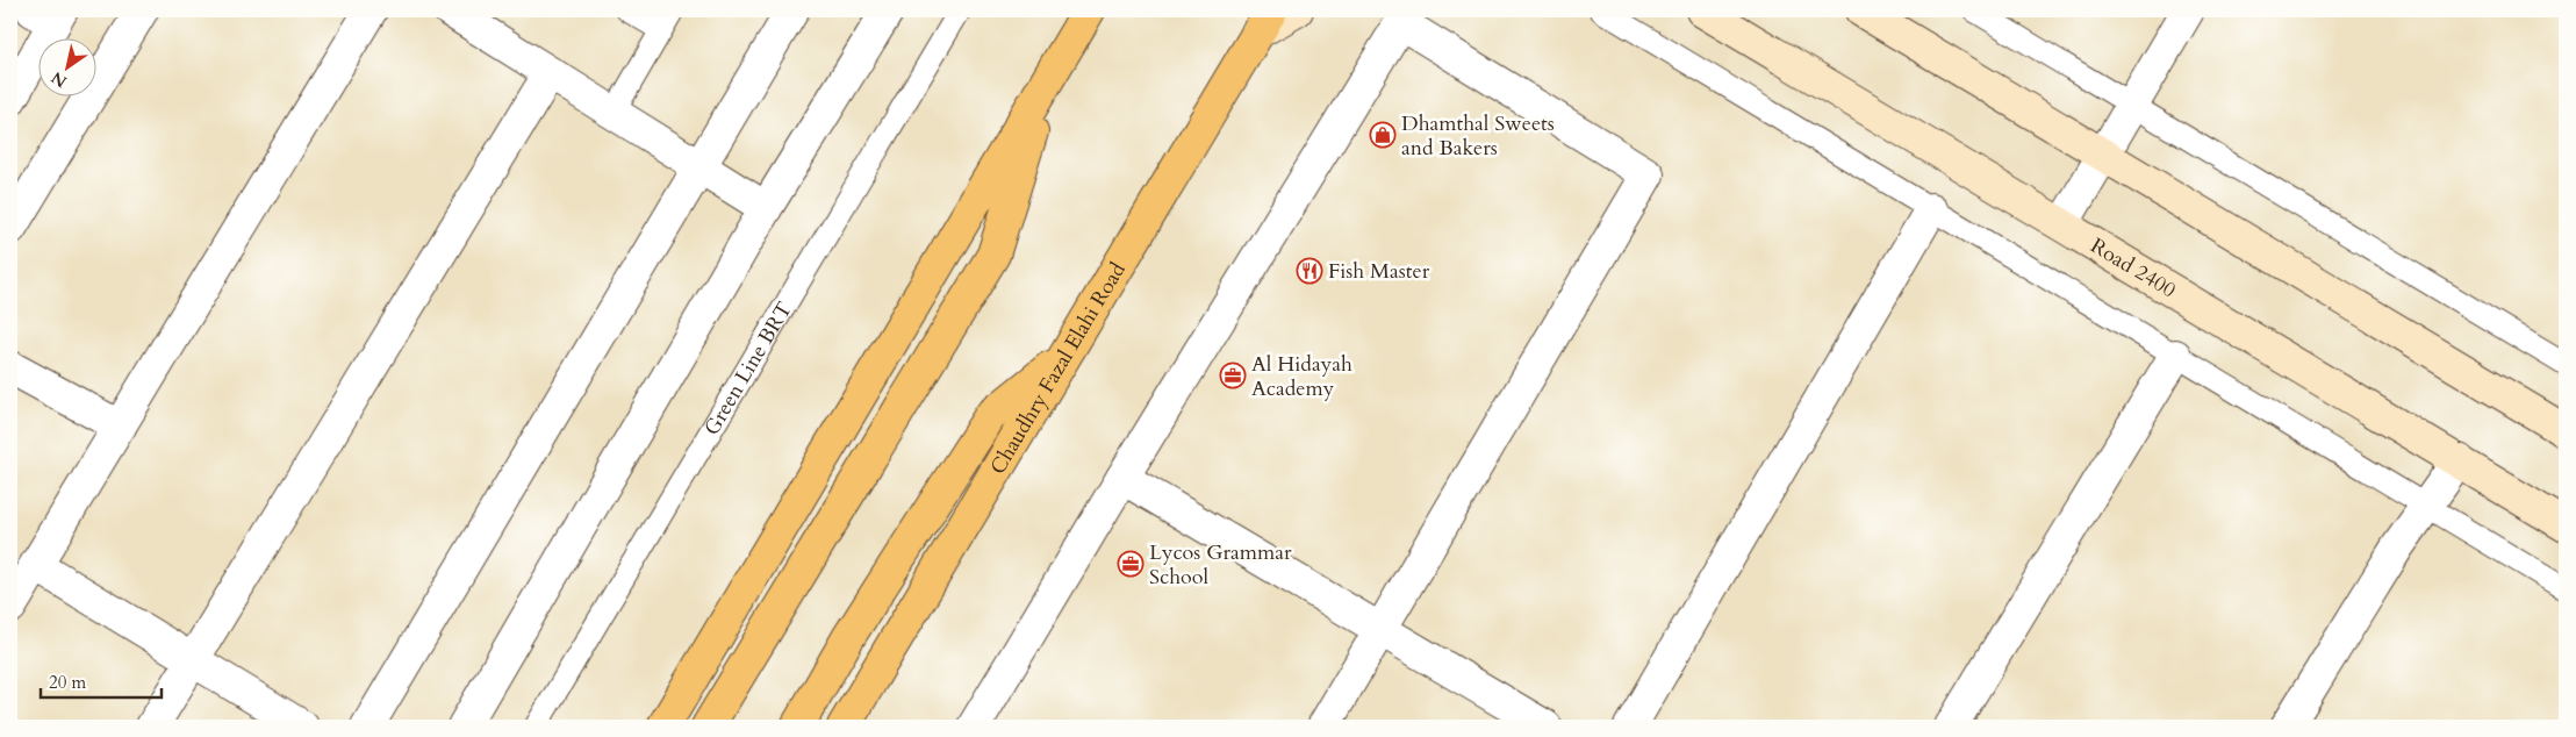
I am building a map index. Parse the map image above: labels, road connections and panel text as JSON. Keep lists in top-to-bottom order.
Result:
{
  "streets": {
    "main road": ["Road 2400", "Chaudhry Fazal Elahi Road"],
    "lane": ["Green Line BRT"]
  },
  "places": {
    "shop": ["Dhamthal Sweets and Bakers"],
    "restaurant": ["Fish Master"],
    "office": ["Al Hidayah Academy", "Lycos Grammar School"]
  },
  "scale_bar": "20 m",
  "north": "bottom left"
}
